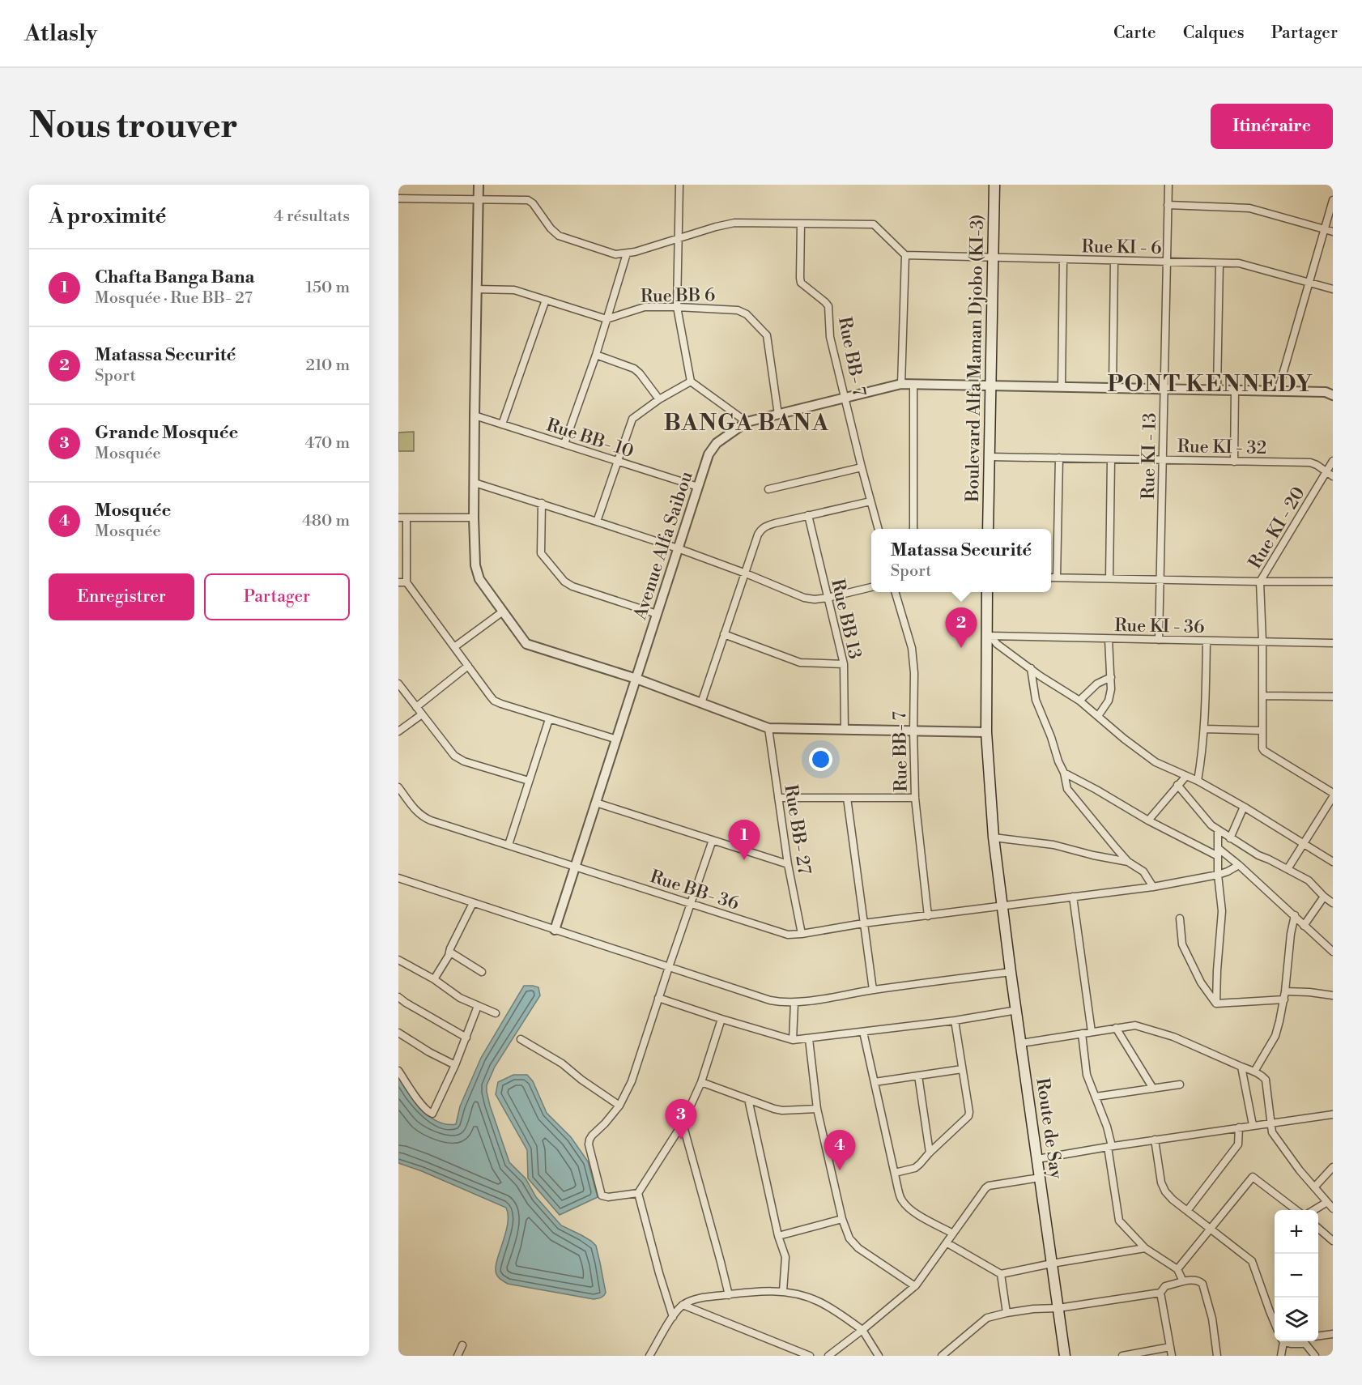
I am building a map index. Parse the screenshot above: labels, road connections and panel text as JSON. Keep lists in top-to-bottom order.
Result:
{
  "streets": {
    "main road": ["Boulevard Alfa Maman Djobo (KI-3)", "Route de Say"],
    "street": [
      "Rue KI - 6",
      "Rue BB 6",
      "Rue BB- 7",
      "Rue BB- 10",
      "Rue KI - 32",
      "Rue KI - 13",
      "Rue KI - 20",
      "Avenue Alfa Saibou",
      "Rue BB 13",
      "Rue KI - 36",
      "Rue BB- 27",
      "Rue BB- 36"
    ]
  },
  "crossings": [
    ["Rue KI - 6", "Boulevard Alfa Maman Djobo (KI-3)"],
    ["Rue KI - 6", "Rue KI - 13"],
    ["Rue BB 6", "Avenue Alfa Saibou"],
    ["Rue BB- 7", "Avenue Alfa Saibou"],
    ["Rue BB- 7", "Rue BB- 36"],
    ["Boulevard Alfa Maman Djobo (KI-3)", "Rue KI - 32"],
    ["Boulevard Alfa Maman Djobo (KI-3)", "Avenue Alfa Saibou"],
    ["Rue BB- 10", "Avenue Alfa Saibou"],
    ["Rue KI - 32", "Rue KI - 13"],
    ["Rue KI - 32", "Rue KI - 20"],
    ["Rue KI - 13", "Avenue Alfa Saibou"],
    ["Rue KI - 13", "Rue KI - 36"],
    ["Rue KI - 20", "Rue KI - 36"],
    ["Avenue Alfa Saibou", "Rue BB- 36"],
    ["Rue BB- 27", "Rue BB- 36"],
    ["Rue BB- 36", "Route de Say"]
  ],
  "districts": ["PONT KENNEDY", "BANGA BANA"],
  "page": {
    "header": "Atlasly",
    "nav": ["Carte", "Calques", "Partager"],
    "buttons": [
      "Itinéraire",
      ["Enregistrer", "Partager"]
    ],
    "title": "Nous trouver",
    "heading": ["À proximité", "4 résultats"],
    "list": [
      {
        "mark": "1",
        "name": "Chafta Banga Bana",
        "note": "Mosquée · Rue BB- 27",
        "value": "150 m"
      },
      {
        "mark": "2",
        "name": "Matassa Securité",
        "note": "Sport",
        "value": "210 m"
      },
      {
        "mark": "3",
        "name": "Grande Mosquée",
        "note": "Mosquée",
        "value": "470 m"
      },
      {
        "mark": "4",
        "name": "Mosquée",
        "note": "Mosquée",
        "value": "480 m"
      }
    ],
    "popup": ["Matassa Securité", "Sport"],
    "pins": [
      "2",
      "1",
      "3",
      "4"
    ],
    "map_buttons": ["+", "−"]
  }
}
